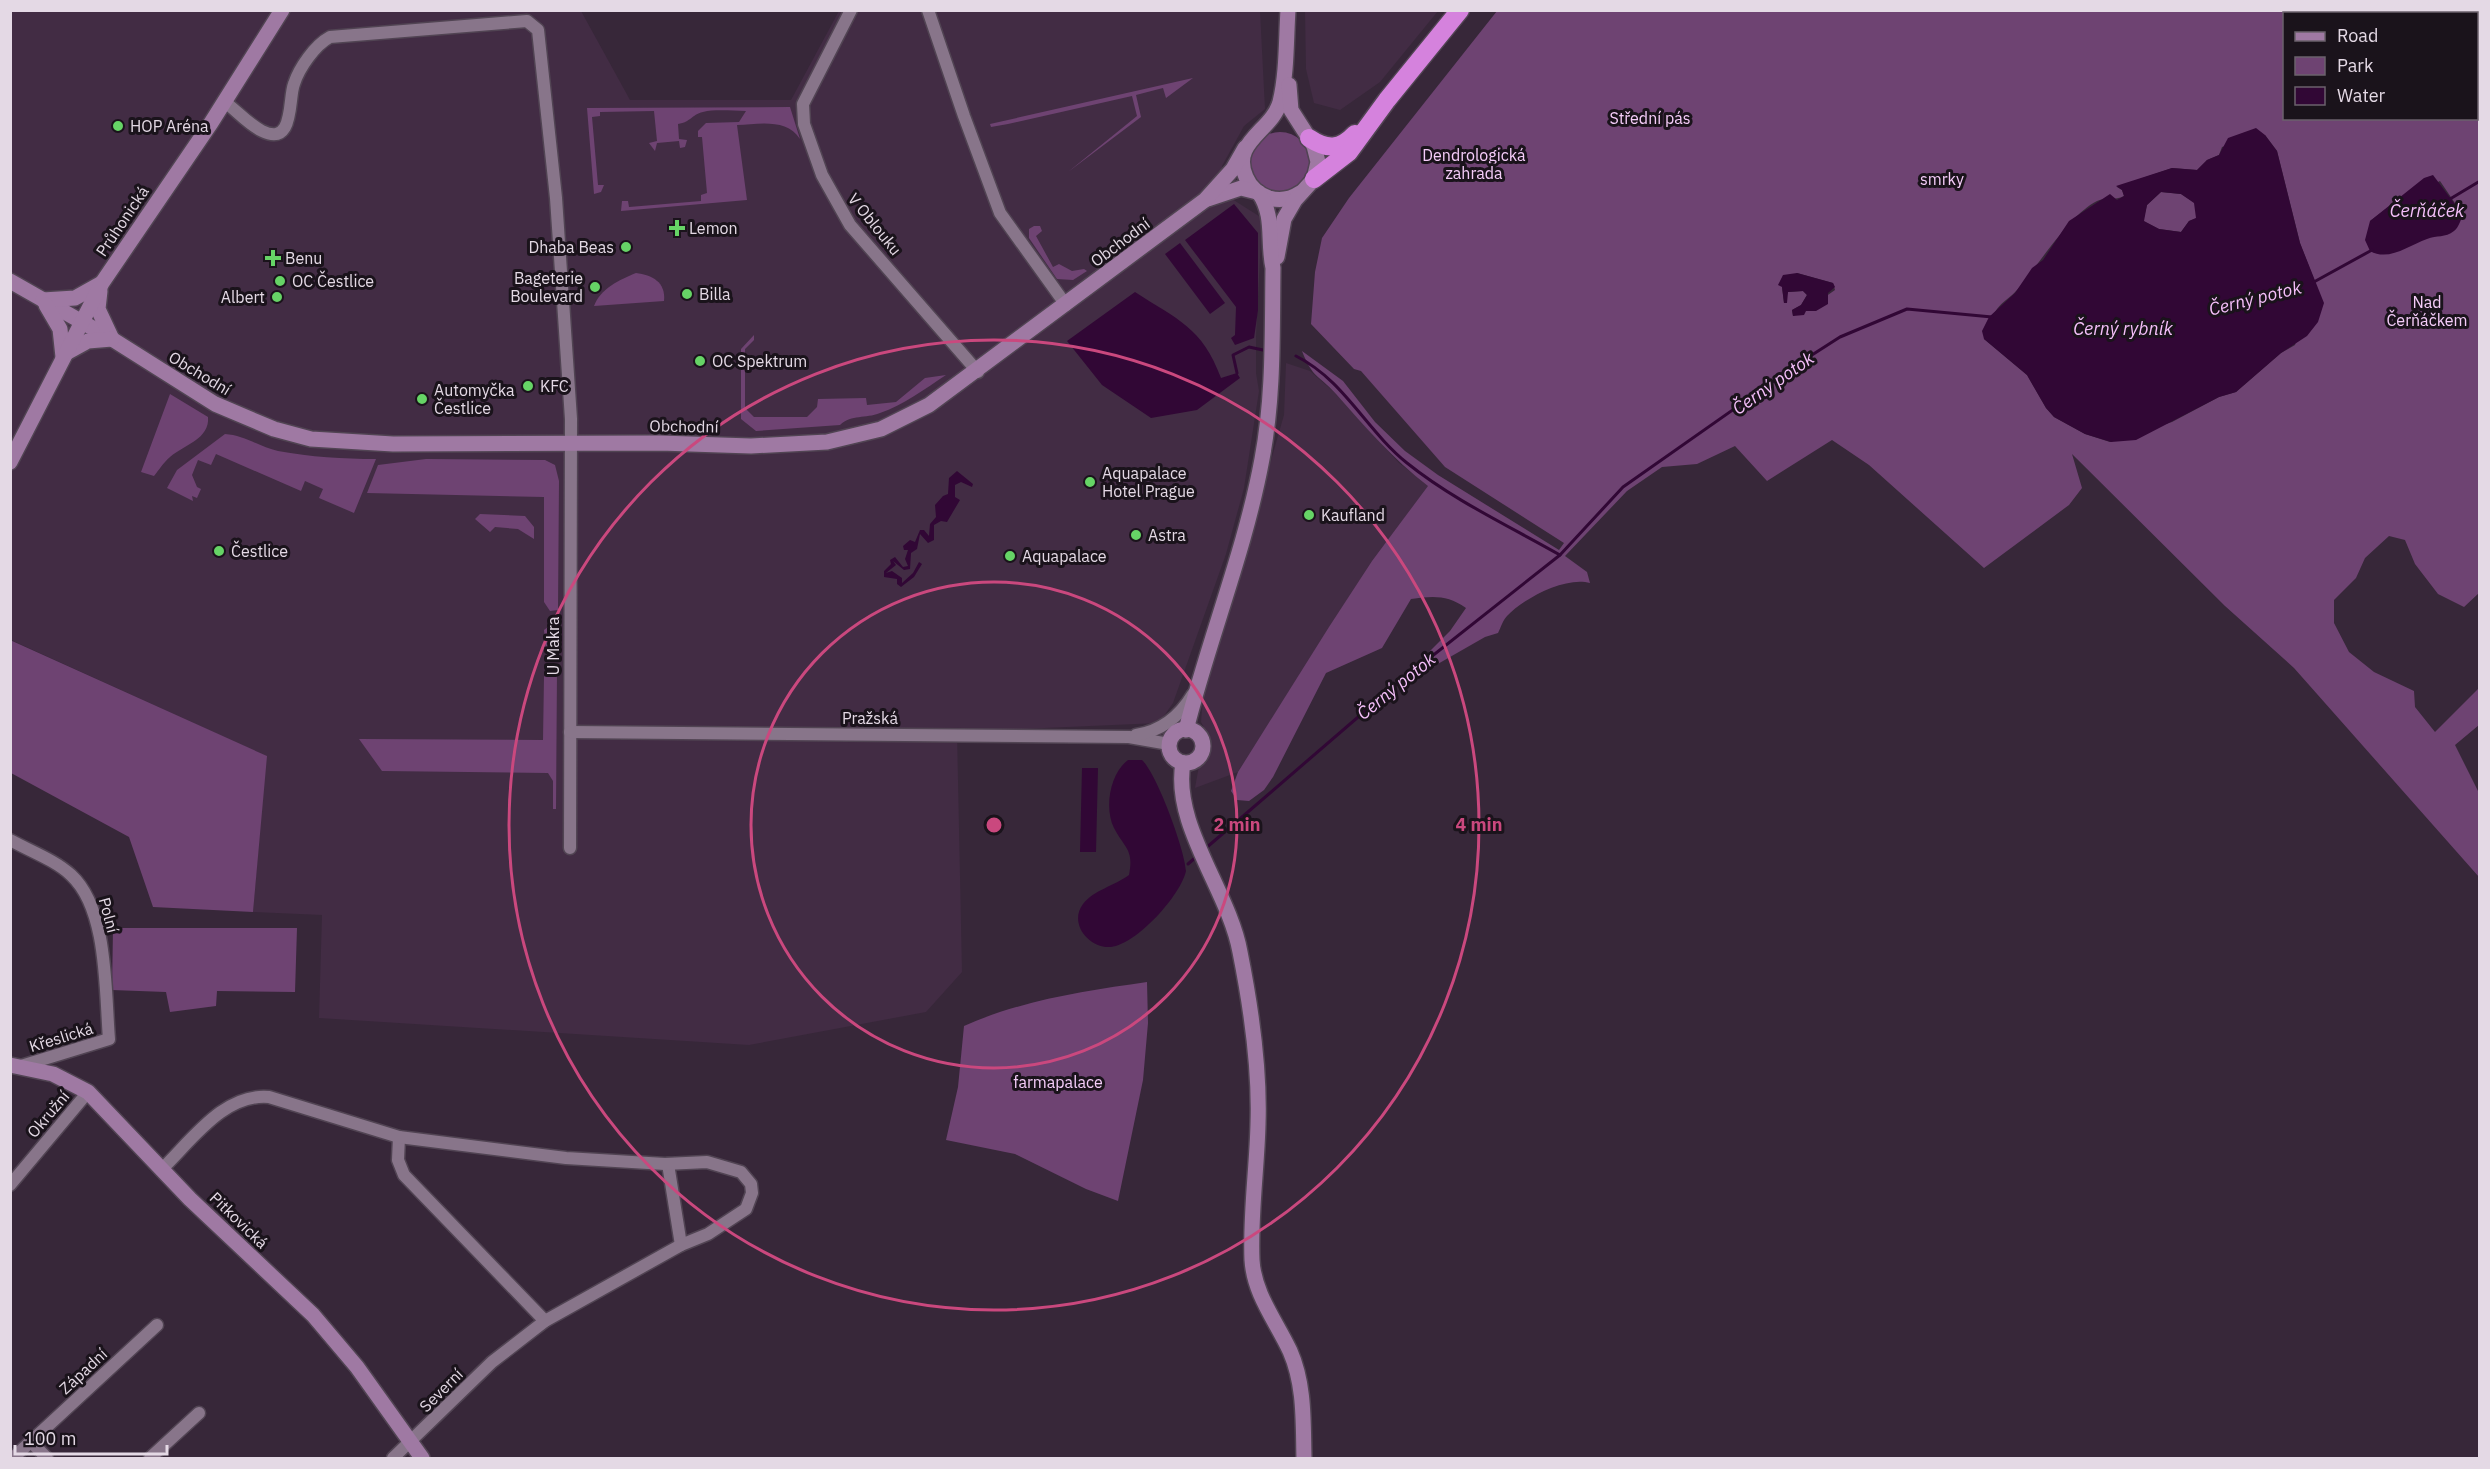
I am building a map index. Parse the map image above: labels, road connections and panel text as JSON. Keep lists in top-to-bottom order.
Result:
{
  "streets": {
    "street": [
      "Průhonická",
      "V Oblouku",
      "Obchodní",
      "U Makra",
      "Pražská",
      "Polní",
      "Křeslická",
      "Okružní",
      "Pitkovická",
      "Západní",
      "Severní"
    ]
  },
  "crossings": [
    ["Průhonická", "Obchodní"],
    ["Průhonická", "U Makra"],
    ["V Oblouku", "Obchodní"],
    ["Obchodní", "U Makra"],
    ["U Makra", "Pražská"],
    ["Polní", "Křeslická"],
    ["Křeslická", "Pitkovická"],
    ["Okružní", "Pitkovická"],
    ["Pitkovická", "Severní"]
  ],
  "water": ["Čerňáček", "Černý potok", "Černý rybník"],
  "parks": [
    "Střední pás",
    "Dendrologická zahrada",
    "smrky",
    "Nad Čerňáčkem",
    "farmapalace"
  ],
  "places": {
    "other": [
      "HOP Aréna",
      "Dhaba Beas",
      "OC Čestlice",
      "Bageterie Boulevard",
      "Billa",
      "Albert",
      "OC Spektrum",
      "KFC",
      "Automyčka Čestlice",
      "Aquapalace Hotel Prague",
      "Kaufland",
      "Astra",
      "Čestlice",
      "Aquapalace"
    ],
    "health": ["Lemon", "Benu"]
  },
  "legend": ["Road", "Park", "Water"],
  "scale_bar": "100 m",
  "rings": ["2 min", "4 min"]
}
